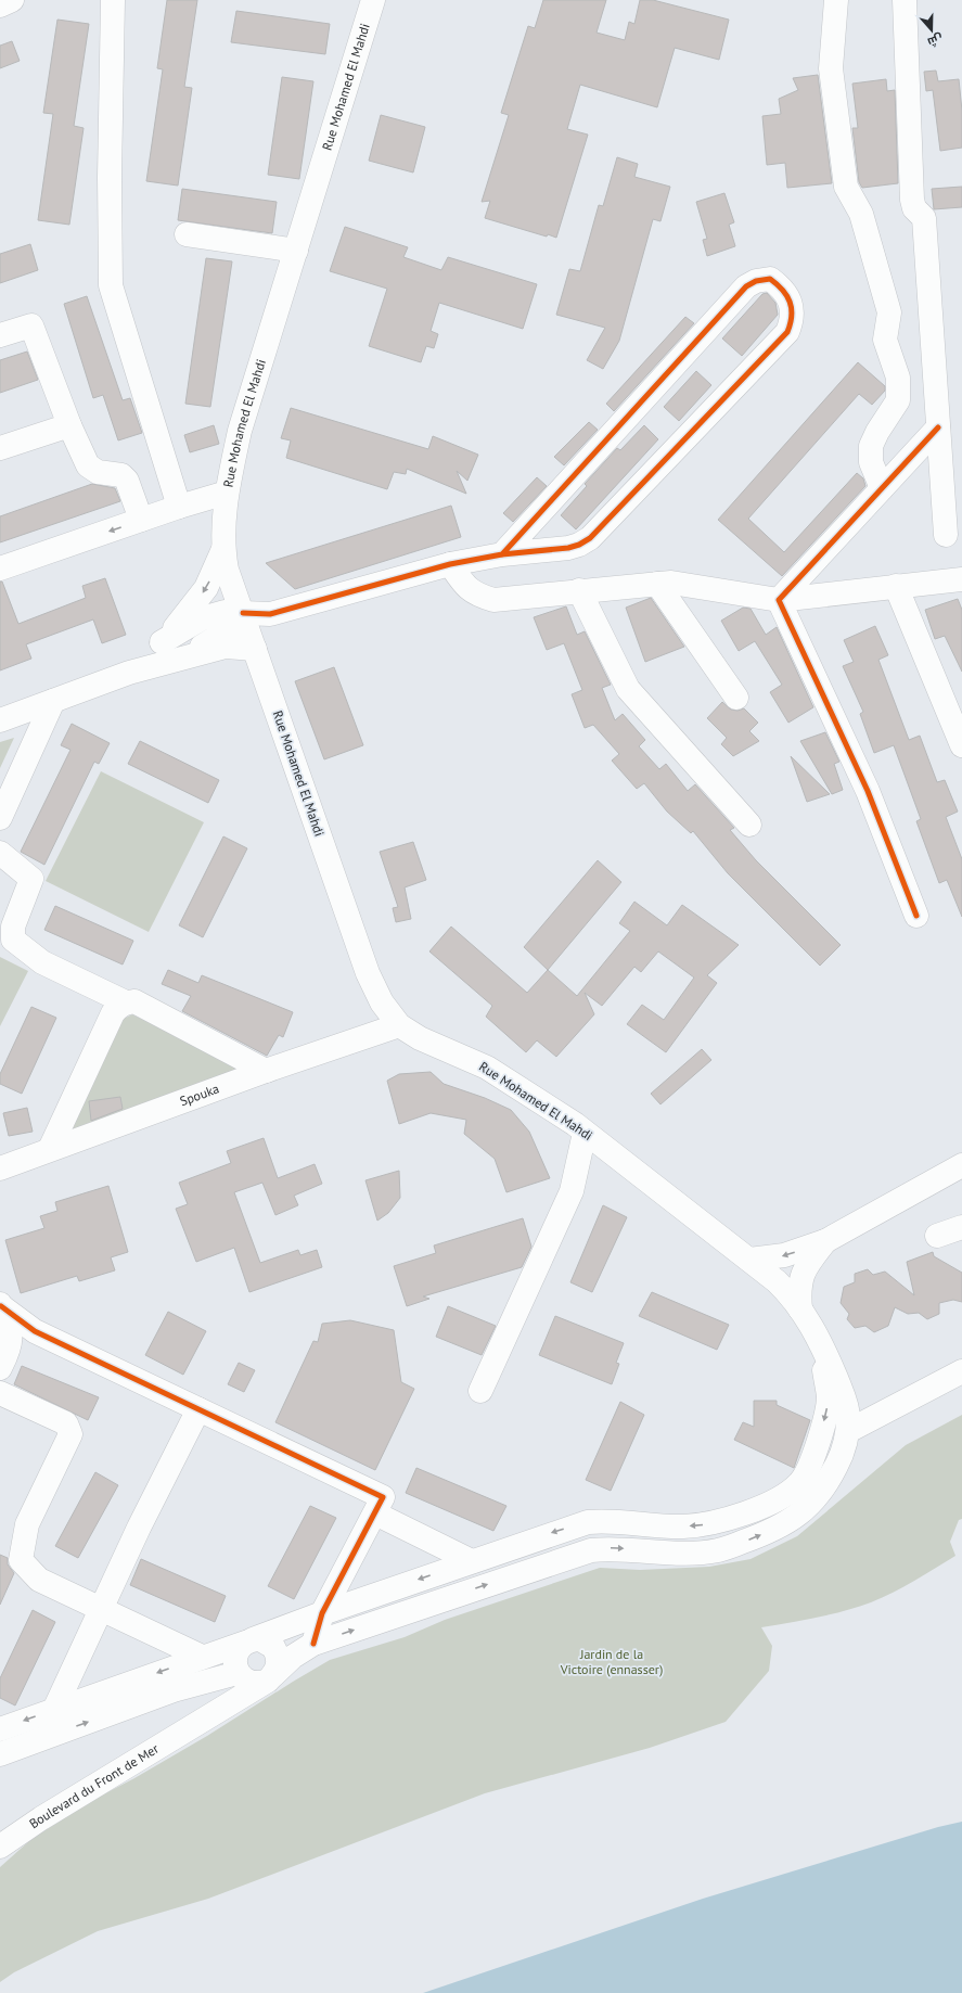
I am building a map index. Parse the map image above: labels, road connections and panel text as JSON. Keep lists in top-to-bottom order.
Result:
{
  "streets": {
    "street": ["Rue Mohamed El Mahdi", "Spouka", "Boulevard du Front de Mer"]
  },
  "crossings": [
    ["Rue Mohamed El Mahdi", "Spouka"],
    ["Rue Mohamed El Mahdi", "Boulevard du Front de Mer"]
  ],
  "parks": ["Jardin de la Victoire (ennasser)"],
  "north": "bottom"
}
